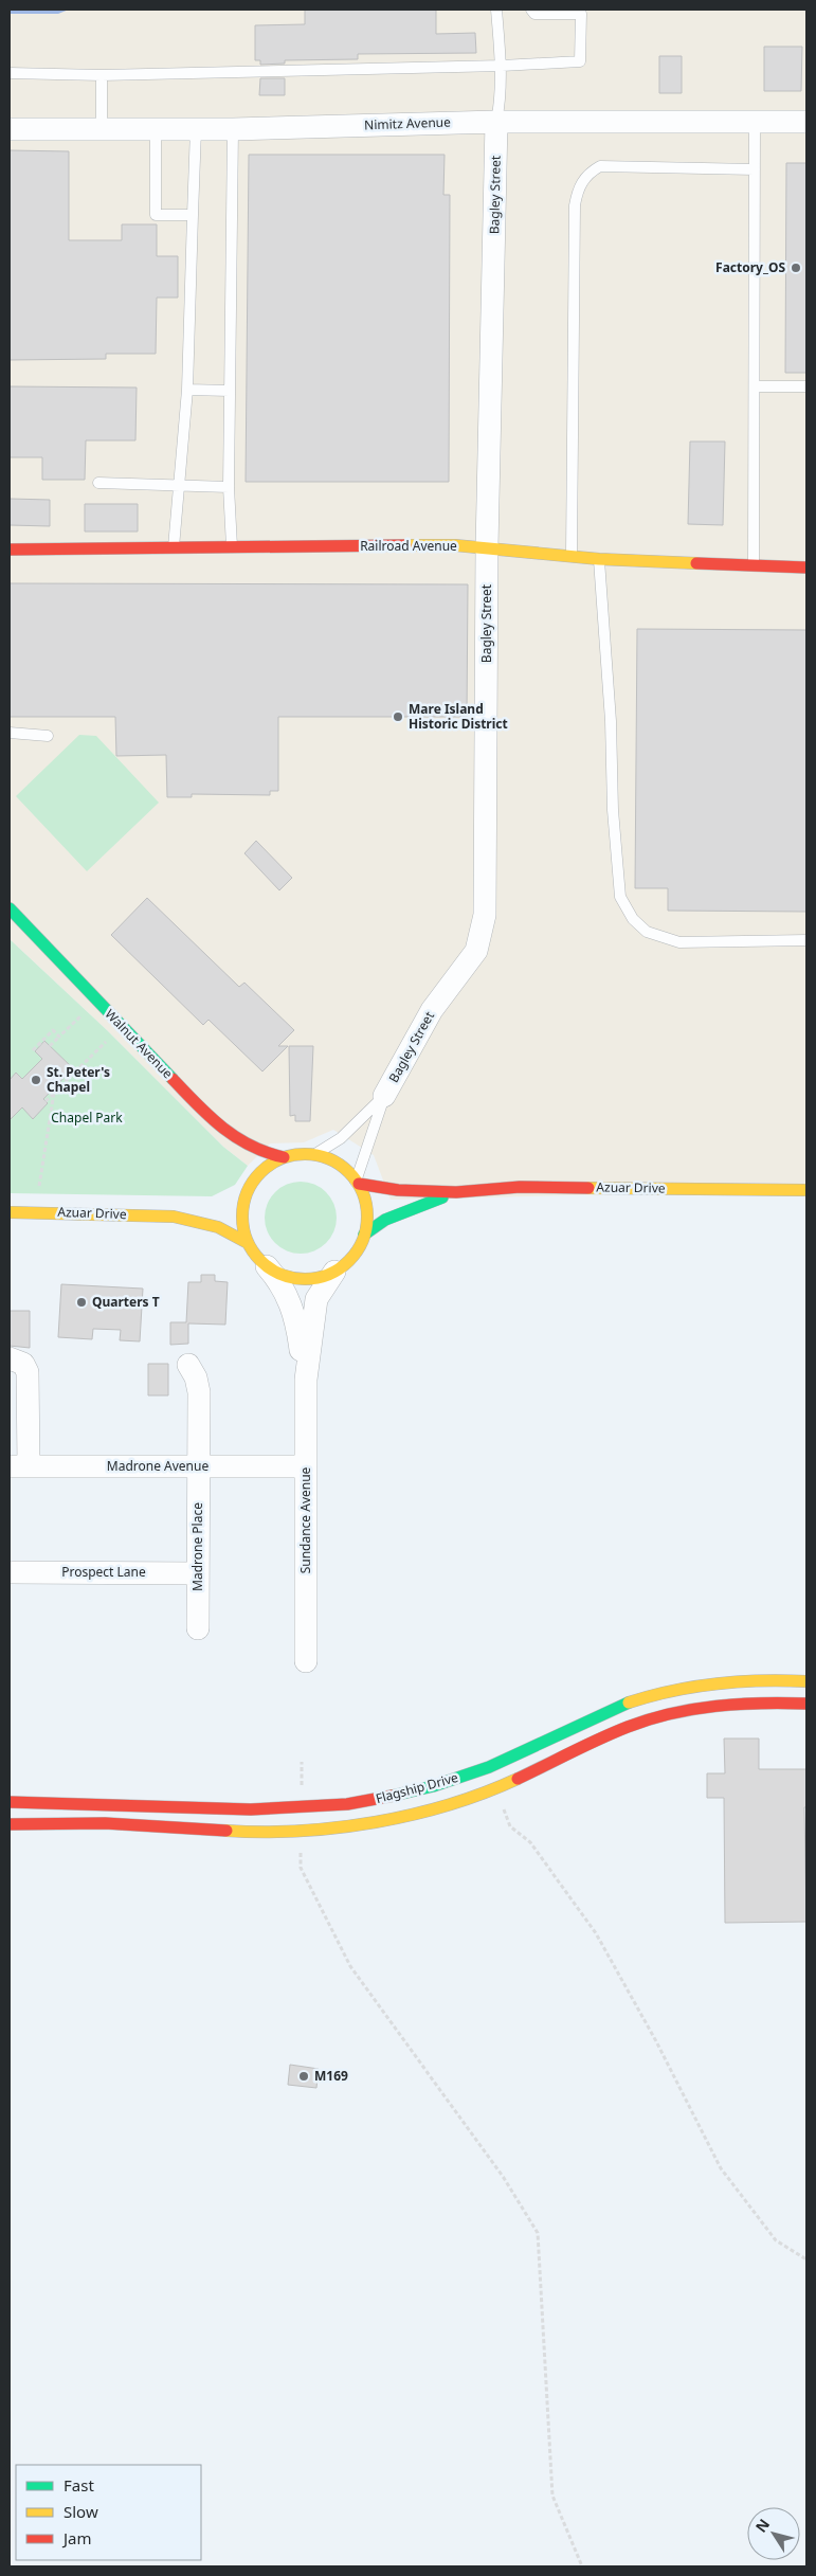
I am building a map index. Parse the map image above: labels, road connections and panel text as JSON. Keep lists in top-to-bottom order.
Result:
{
  "streets": {
    "street": [
      "Nimitz Avenue",
      "Bagley Street",
      "Railroad Avenue",
      "Walnut Avenue",
      "Azuar Drive",
      "Madrone Avenue",
      "Sundance Avenue",
      "Madrone Place",
      "Prospect Lane",
      "Flagship Drive"
    ]
  },
  "crossings": [
    ["Nimitz Avenue", "Bagley Street"],
    ["Bagley Street", "Railroad Avenue"],
    ["Bagley Street", "Walnut Avenue"],
    ["Bagley Street", "Azuar Drive"],
    ["Bagley Street", "Sundance Avenue"],
    ["Walnut Avenue", "Azuar Drive"],
    ["Walnut Avenue", "Sundance Avenue"],
    ["Azuar Drive", "Sundance Avenue"],
    ["Madrone Avenue", "Sundance Avenue"],
    ["Madrone Avenue", "Madrone Place"],
    ["Madrone Place", "Prospect Lane"]
  ],
  "parks": ["Chapel Park"],
  "places": [
    "Factory_OS",
    "Mare Island Historic District",
    "St. Peter's Chapel",
    "Quarters T",
    "M169"
  ],
  "legend": ["Fast", "Slow", "Jam"],
  "north": "top left"
}
